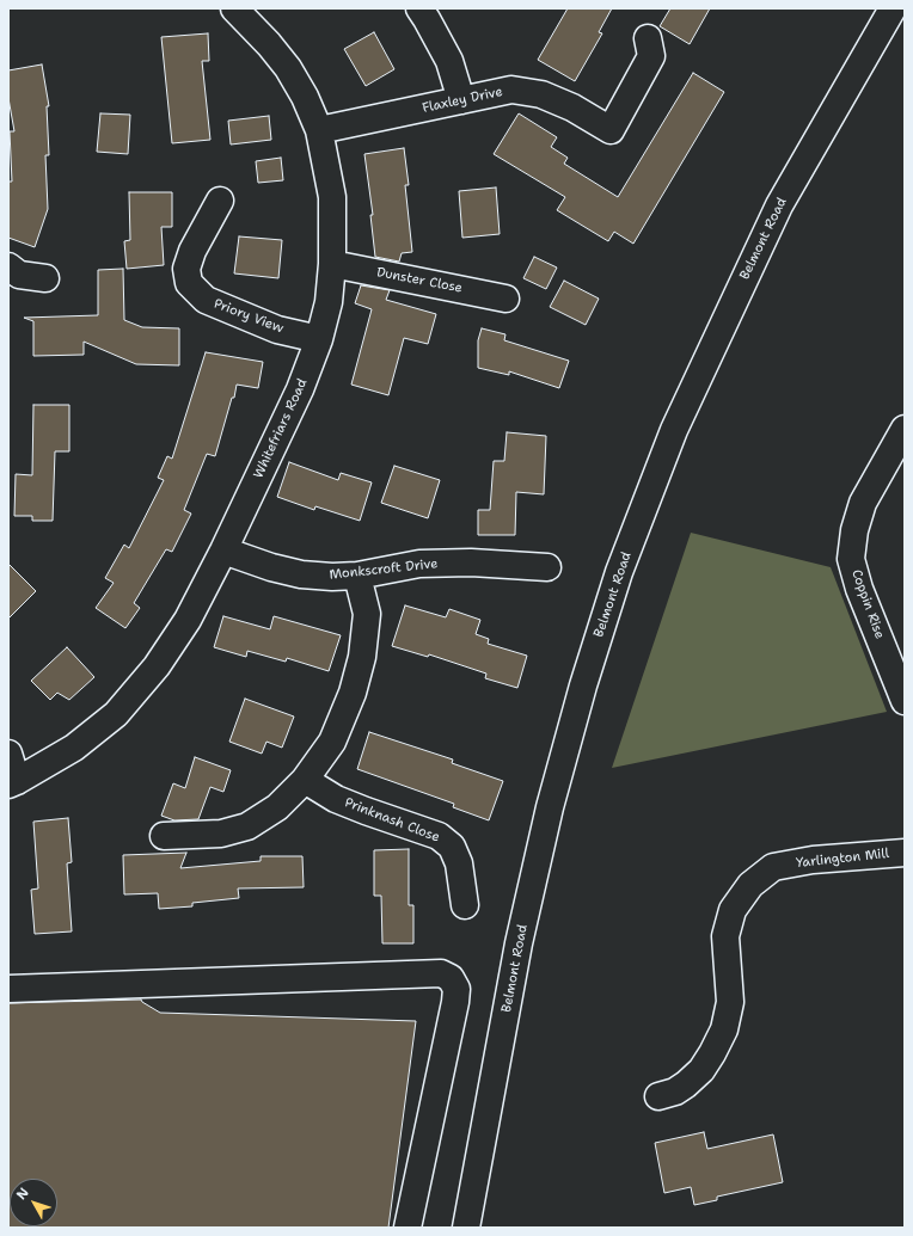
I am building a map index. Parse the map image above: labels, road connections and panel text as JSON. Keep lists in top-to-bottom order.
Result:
{
  "streets": {
    "main road": [
      "Flaxley Drive",
      "Belmont Road",
      "Dunster Close",
      "Priory View",
      "Whitefriars Road",
      "Monkscroft Drive",
      "Coppin Rise",
      "Prinknash Close",
      "Yarlington Mill"
    ]
  },
  "crossings": [
    ["Flaxley Drive", "Whitefriars Road"],
    ["Dunster Close", "Whitefriars Road"],
    ["Priory View", "Whitefriars Road"],
    ["Whitefriars Road", "Monkscroft Drive"]
  ],
  "north": "top left"
}
